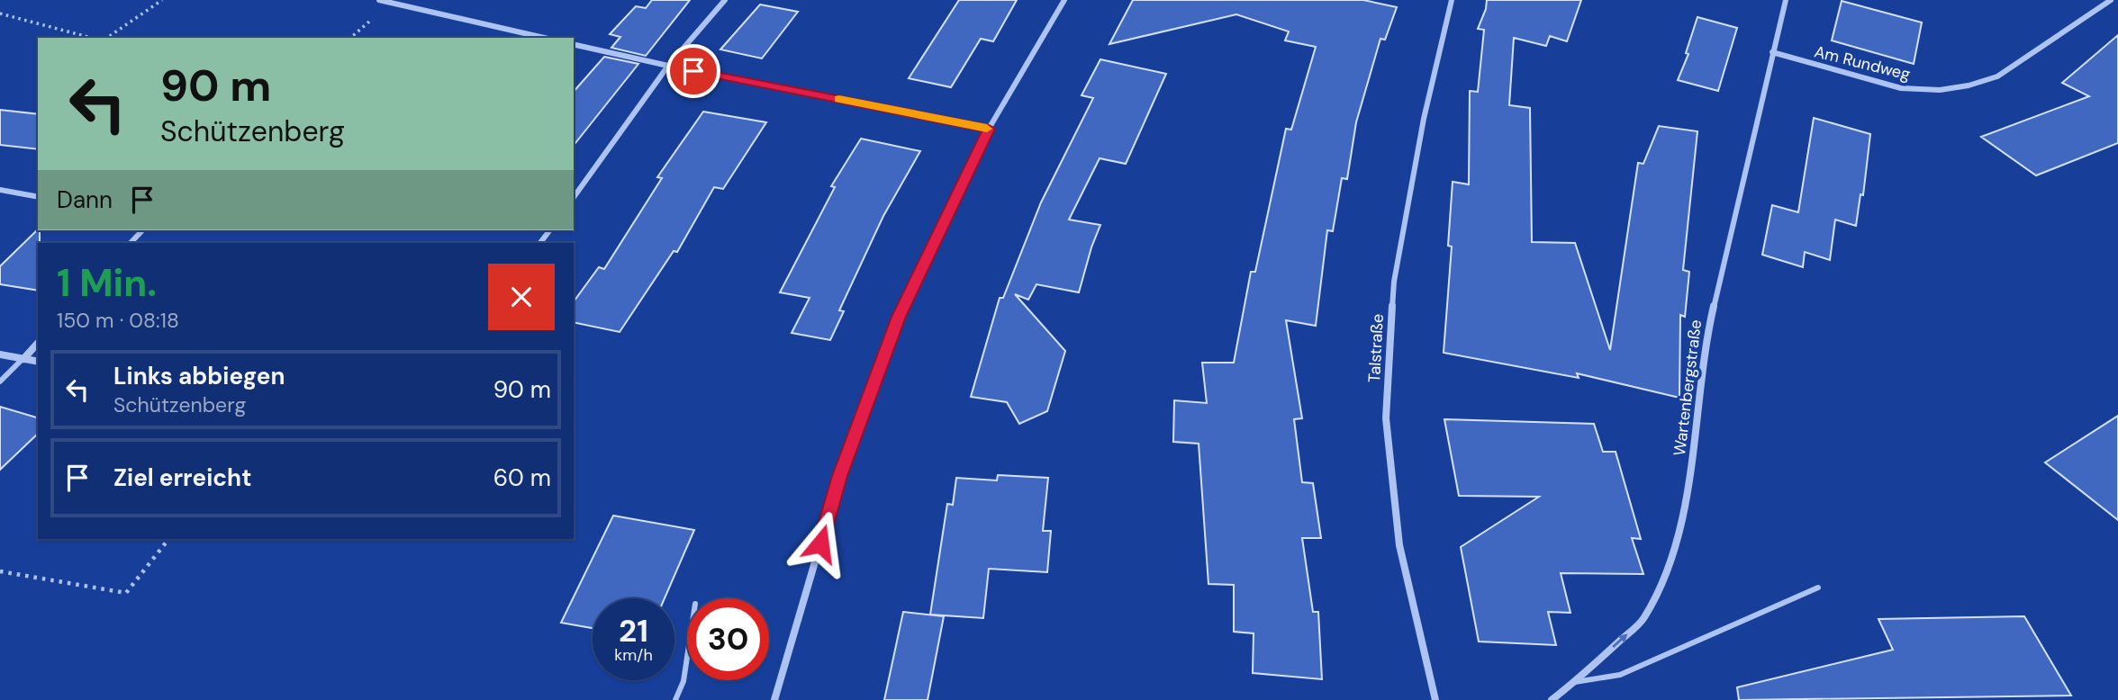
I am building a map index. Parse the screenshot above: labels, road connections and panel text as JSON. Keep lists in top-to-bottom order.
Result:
{
  "streets": {
    "street": ["Am Rundweg", "Talstraße", "Wartenbergstraße"]
  },
  "crossings": [
    ["Am Rundweg", "Wartenbergstraße"]
  ],
  "one_way": ["Wartenbergstraße"],
  "page": {
    "turn": ["90 m", "Schützenberg"],
    "then": "Dann",
    "heading": ["1 Min.", "150 m · 08:18"],
    "list": [
      {
        "name": "Links abbiegen",
        "note": "Schützenberg",
        "value": "90 m"
      },
      {
        "name": "Ziel erreicht",
        "value": "60 m"
      }
    ],
    "speed": "21 km/h",
    "limit": "30"
  }
}
